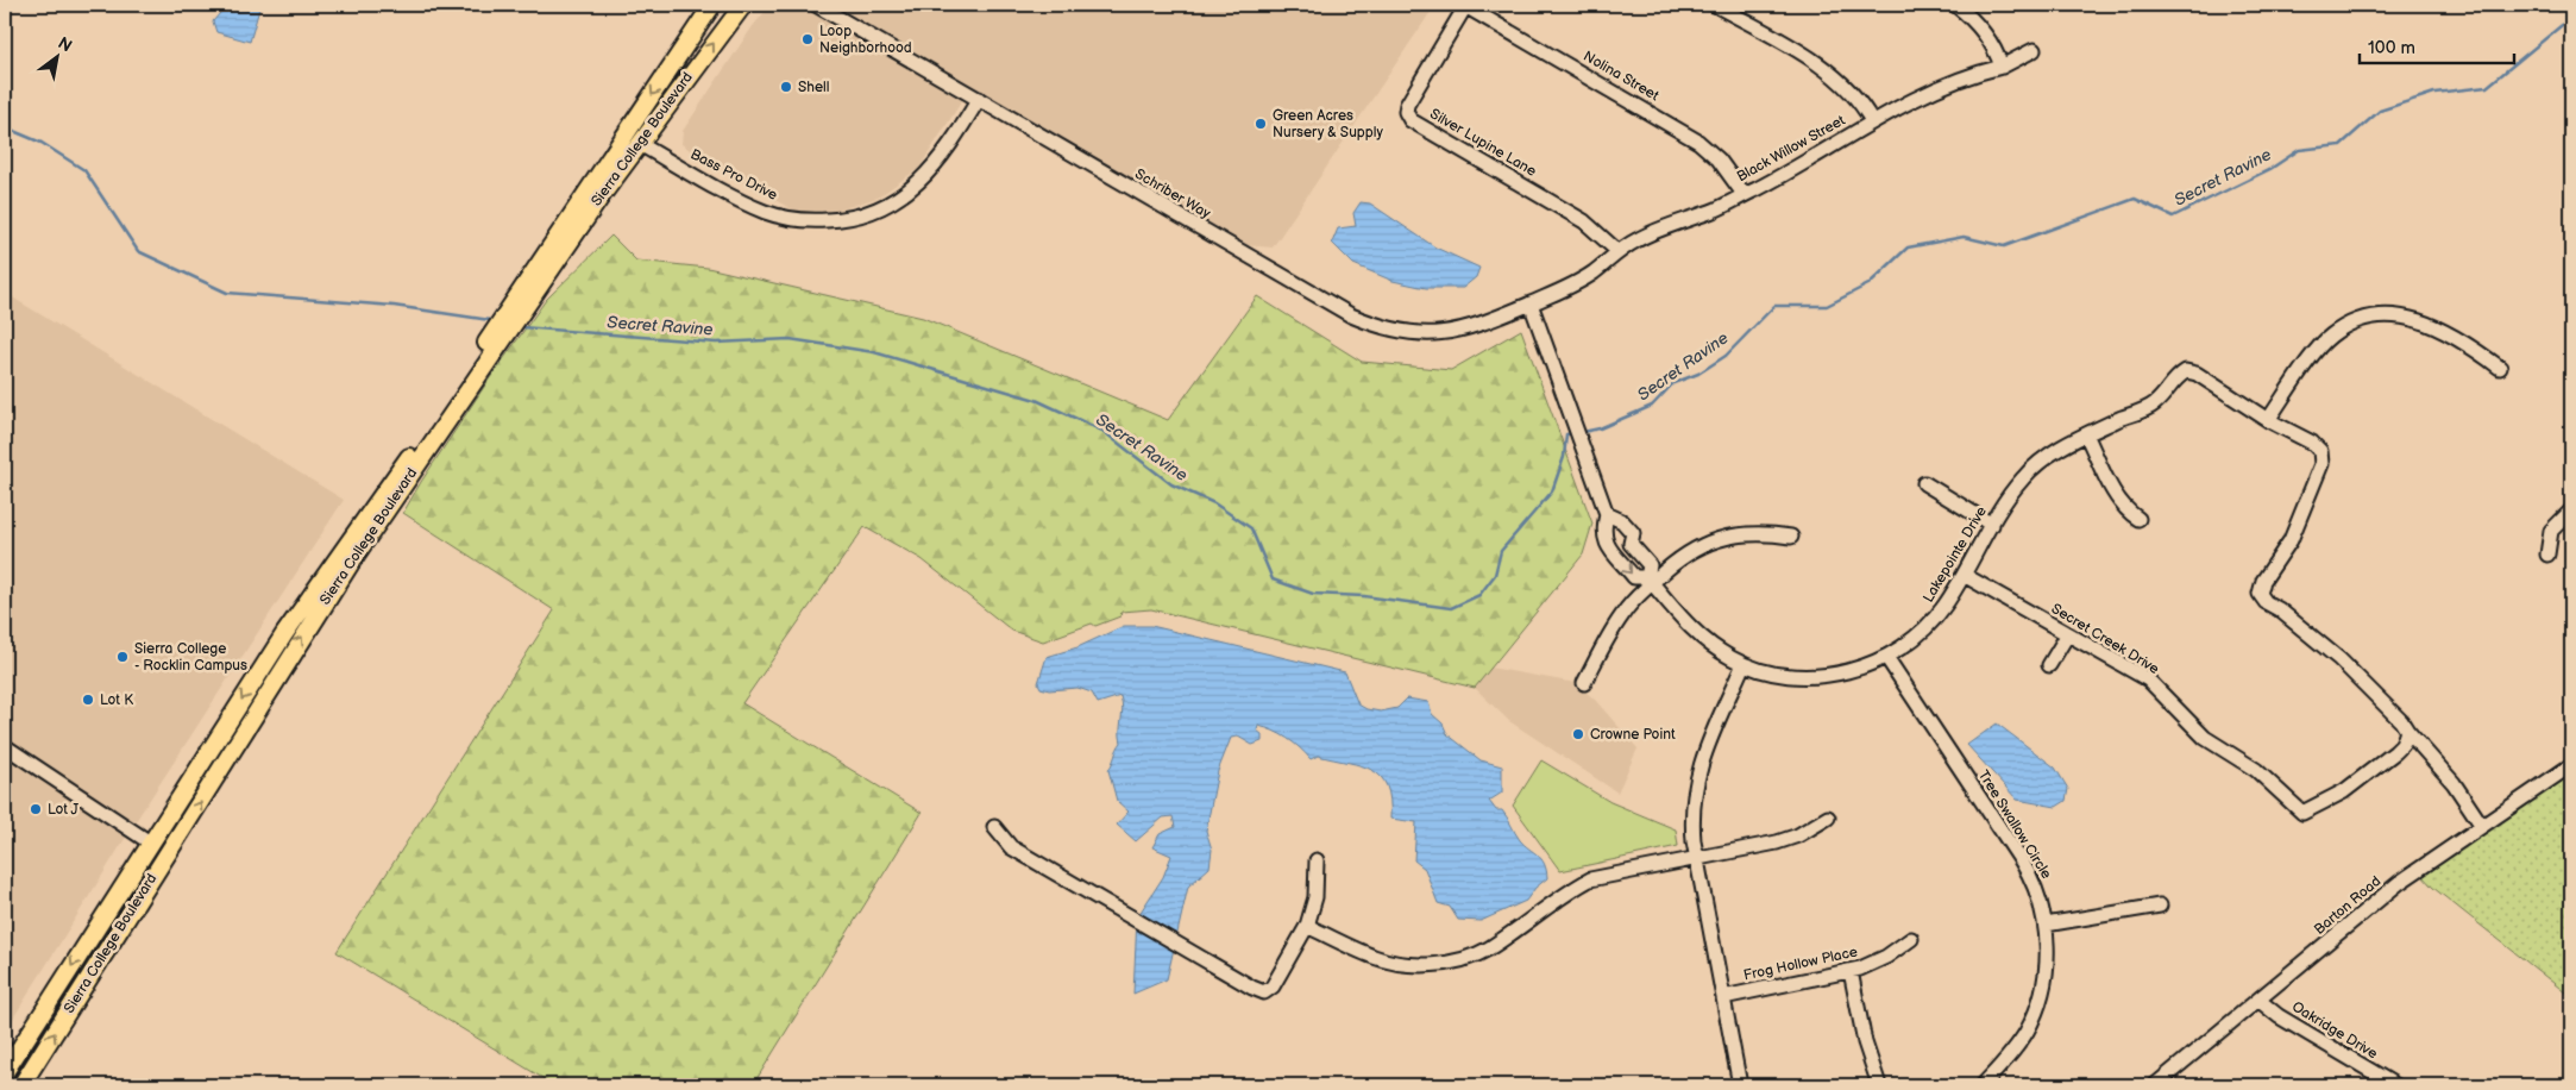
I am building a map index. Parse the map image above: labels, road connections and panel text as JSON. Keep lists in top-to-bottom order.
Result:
{
  "streets": {
    "main road": ["Sierra College Boulevard"],
    "street": [
      "Nolina Street",
      "Silver Lupine Lane",
      "Black Willow Street",
      "Bass Pro Drive",
      "Schriber Way",
      "Lakepointe Drive",
      "Secret Creek Drive",
      "Tree Swallow Circle",
      "Barton Road",
      "Frog Hollow Place",
      "Oakridge Drive"
    ]
  },
  "crossings": [
    ["Nolina Street", "Silver Lupine Lane"],
    ["Nolina Street", "Black Willow Street"],
    ["Sierra College Boulevard", "Bass Pro Drive"],
    ["Silver Lupine Lane", "Black Willow Street"],
    ["Black Willow Street", "Schriber Way"],
    ["Black Willow Street", "Lakepointe Drive"],
    ["Bass Pro Drive", "Schriber Way"],
    ["Schriber Way", "Lakepointe Drive"],
    ["Lakepointe Drive", "Secret Creek Drive"],
    ["Lakepointe Drive", "Tree Swallow Circle"],
    ["Barton Road", "Oakridge Drive"]
  ],
  "water": ["Secret Ravine"],
  "places": [
    "Loop Neighborhood",
    "Shell",
    "Green Acres Nursery & Supply",
    "Sierra College - Rocklin Campus",
    "Lot K",
    "Crowne Point",
    "Lot J"
  ],
  "scale_bar": "100 m",
  "north": "top right"
}
